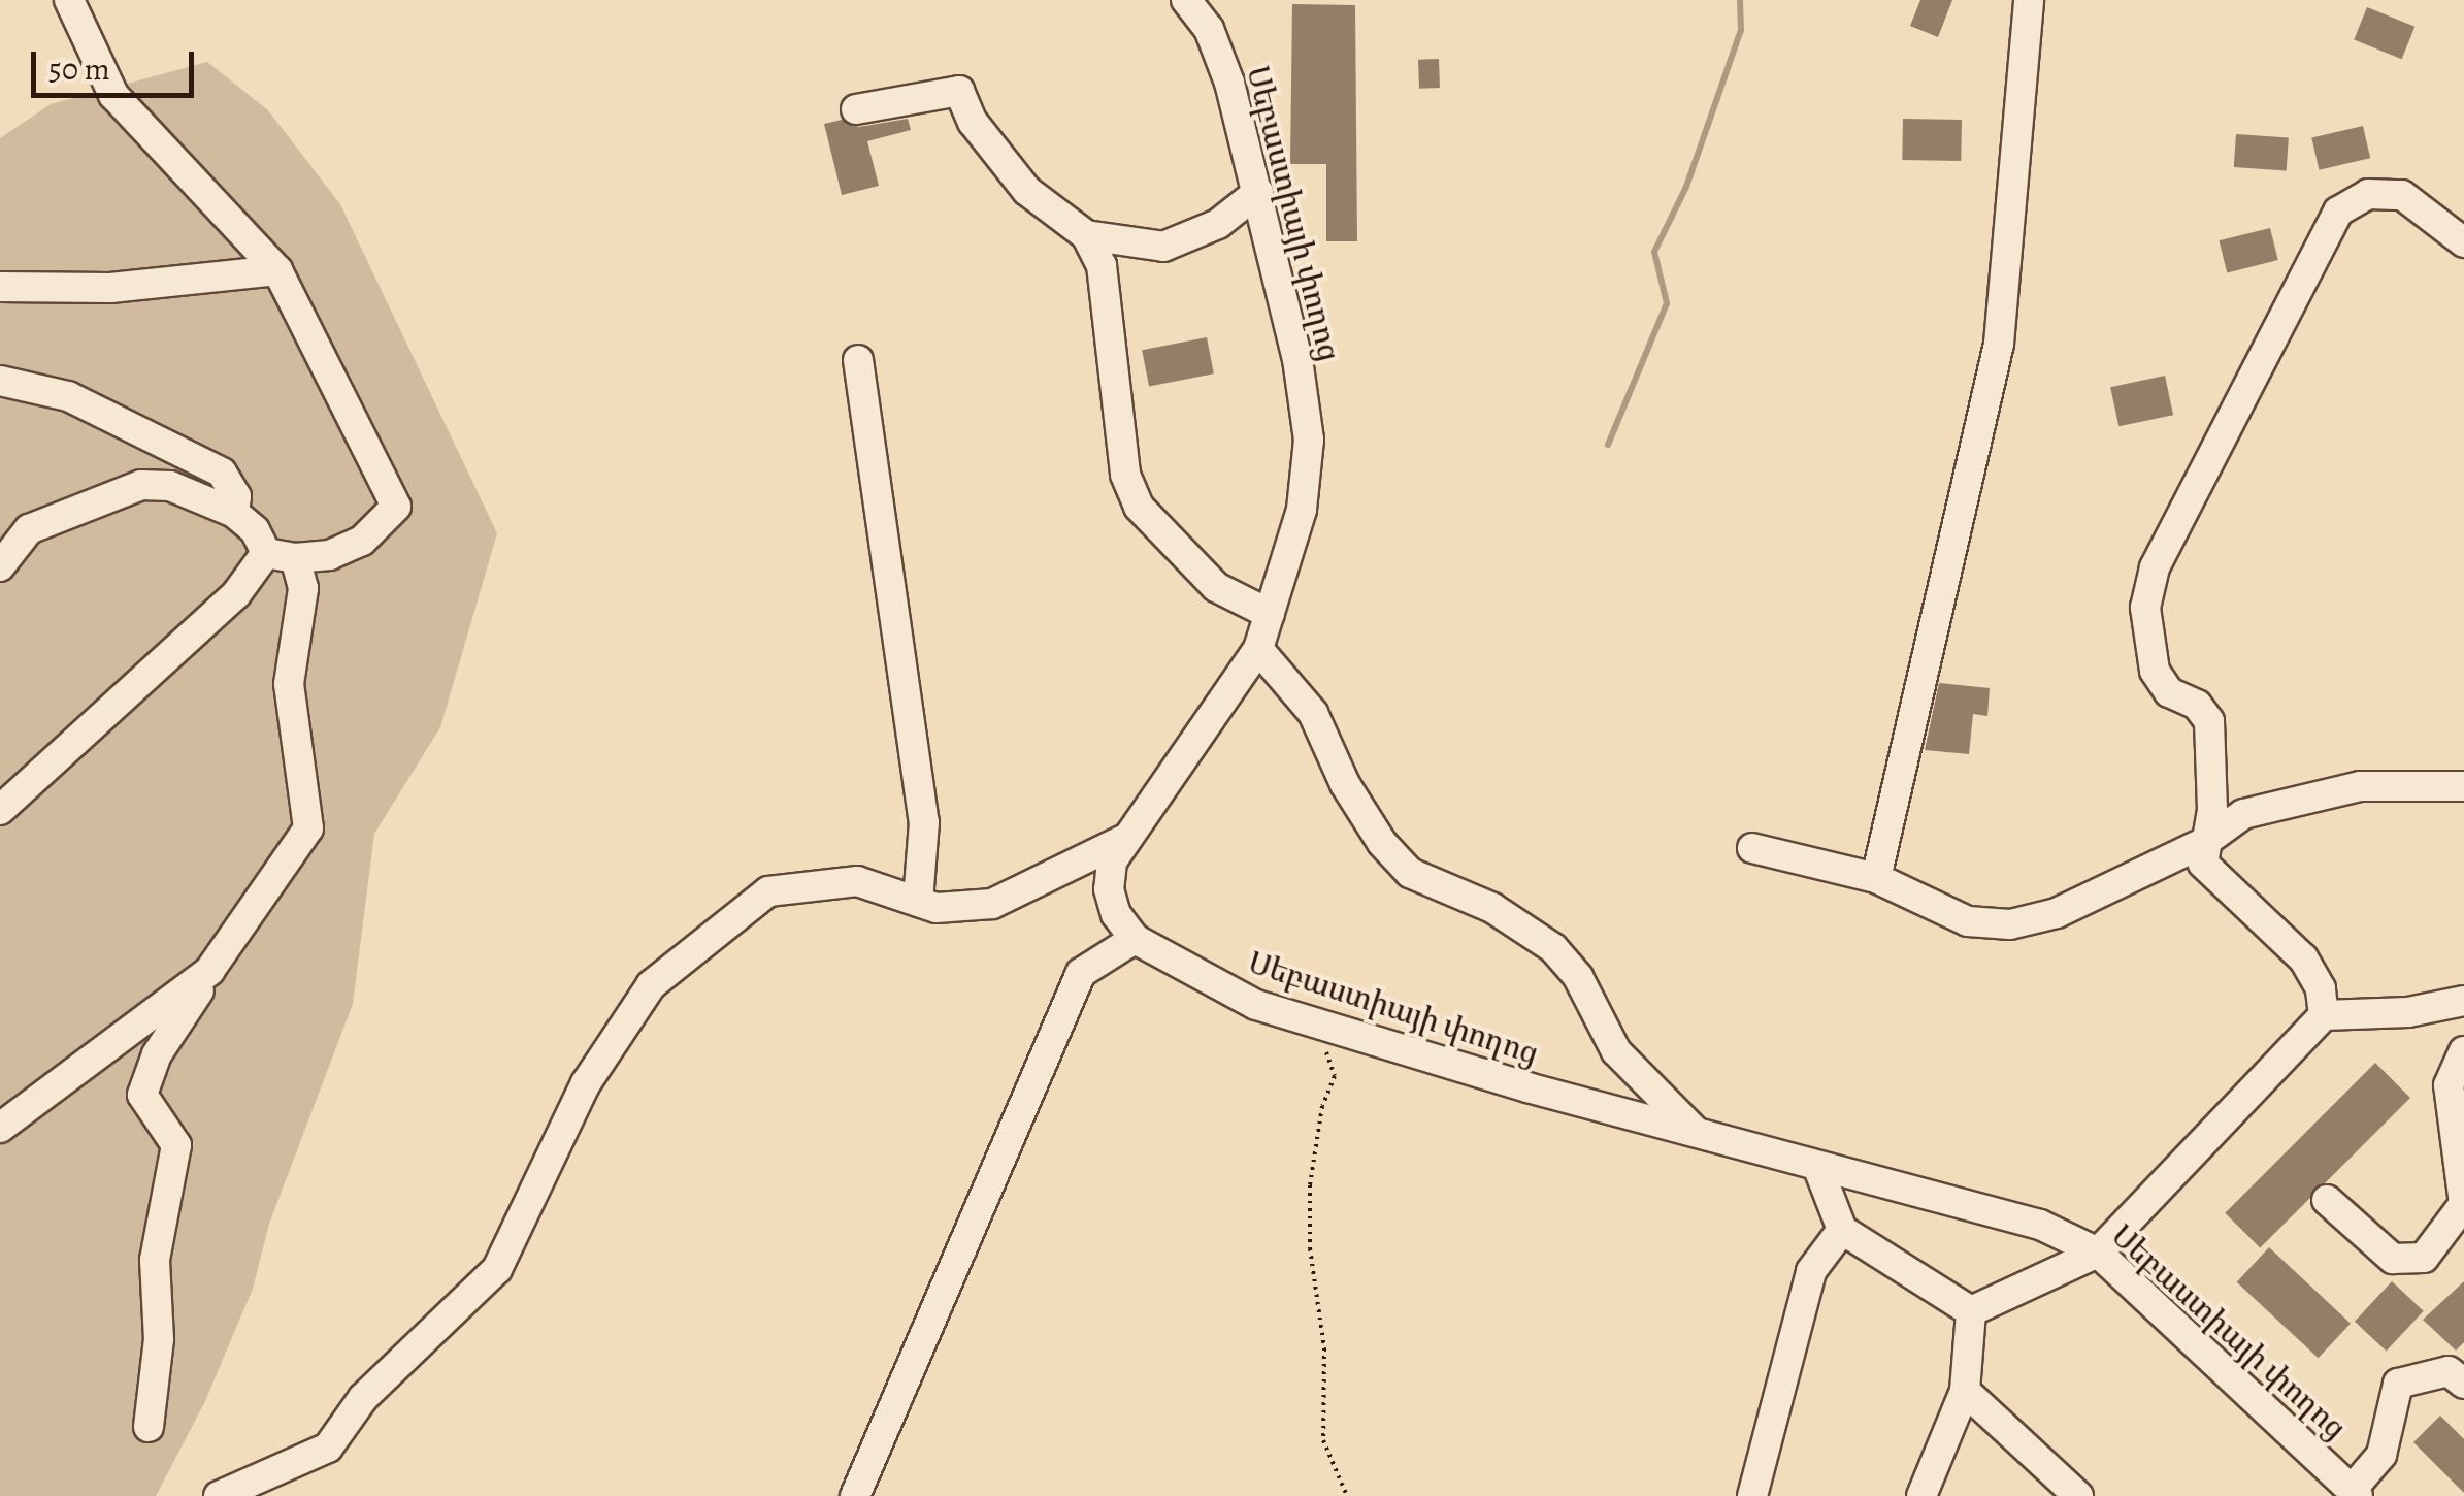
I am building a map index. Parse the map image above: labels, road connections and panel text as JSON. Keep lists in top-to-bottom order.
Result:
{
  "streets": {
    "street": ["Սեբաստիայի փողոց"]
  },
  "scale_bar": "50 m"
}
